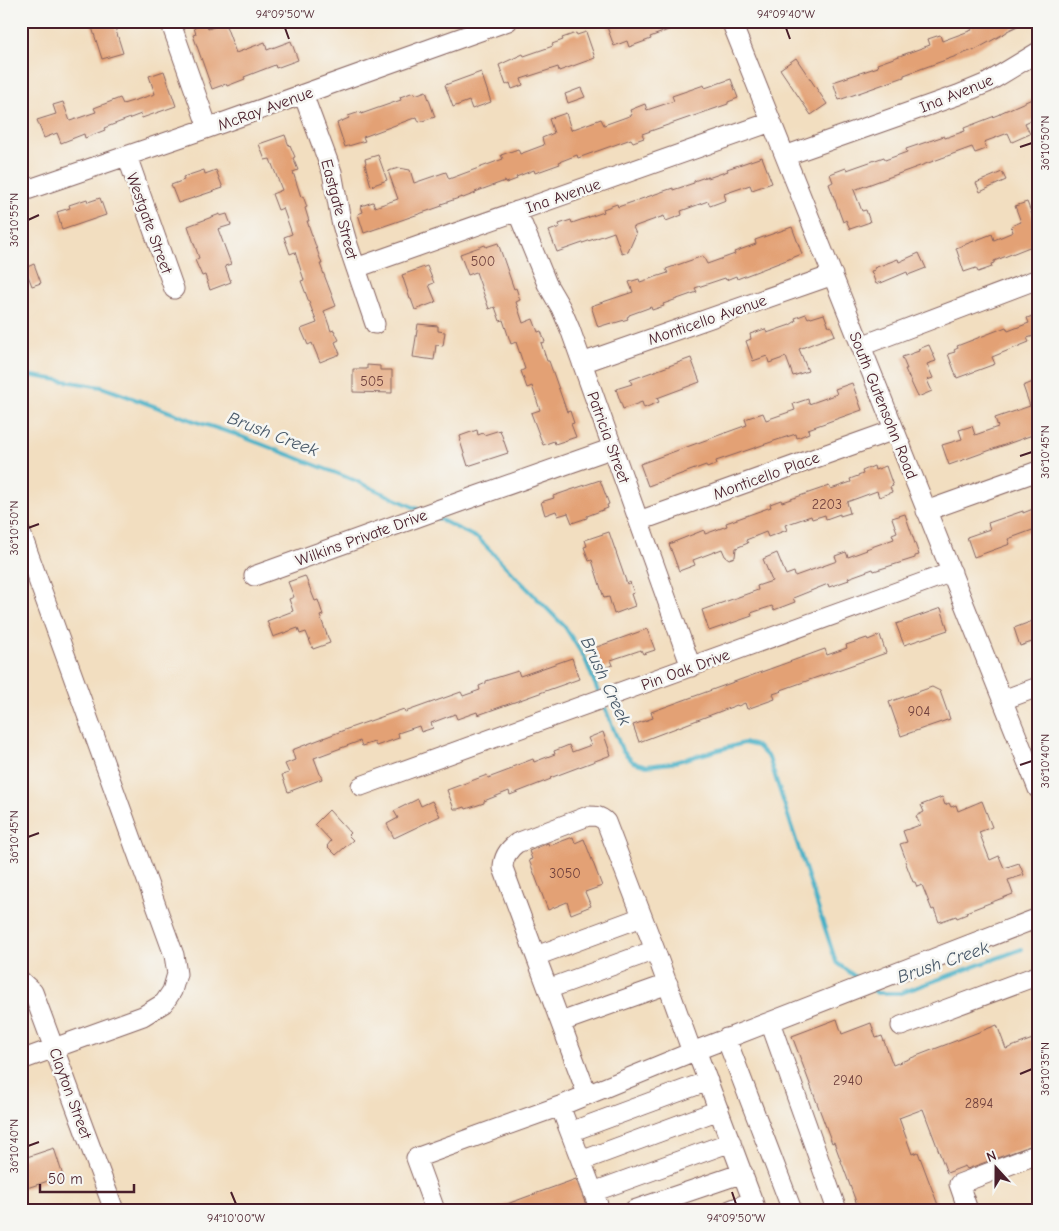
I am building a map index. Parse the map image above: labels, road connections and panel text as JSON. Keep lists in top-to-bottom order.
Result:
{
  "streets": {
    "street": [
      "Ina Avenue",
      "McRay Avenue",
      "Eastgate Street",
      "Westgate Street",
      "Monticello Avenue",
      "South Gutensohn Road",
      "Patricia Street",
      "Monticello Place",
      "Wilkins Private Drive",
      "Pin Oak Drive",
      "Clayton Street"
    ]
  },
  "crossings": [
    ["Ina Avenue", "Eastgate Street"],
    ["Ina Avenue", "South Gutensohn Road"],
    ["Ina Avenue", "Patricia Street"],
    ["McRay Avenue", "Eastgate Street"],
    ["McRay Avenue", "Westgate Street"],
    ["Monticello Avenue", "South Gutensohn Road"],
    ["Monticello Avenue", "Patricia Street"],
    ["South Gutensohn Road", "Monticello Place"],
    ["South Gutensohn Road", "Pin Oak Drive"],
    ["Patricia Street", "Monticello Place"],
    ["Patricia Street", "Wilkins Private Drive"],
    ["Patricia Street", "Pin Oak Drive"]
  ],
  "water": ["Brush Creek"],
  "house_numbers": [
    "500",
    "505",
    "2203",
    "904",
    "3050",
    "2940",
    "2894"
  ],
  "scale_bar": "50 m",
  "north": "top",
  "coordinates": [
    "94°09'50\"W",
    "94°09'40\"W",
    "36°10'50\"N",
    "36°10'55\"N",
    "36°10'45\"N",
    "36°10'40\"N",
    "36°10'35\"N",
    "94°10'00\"W"
  ]
}
